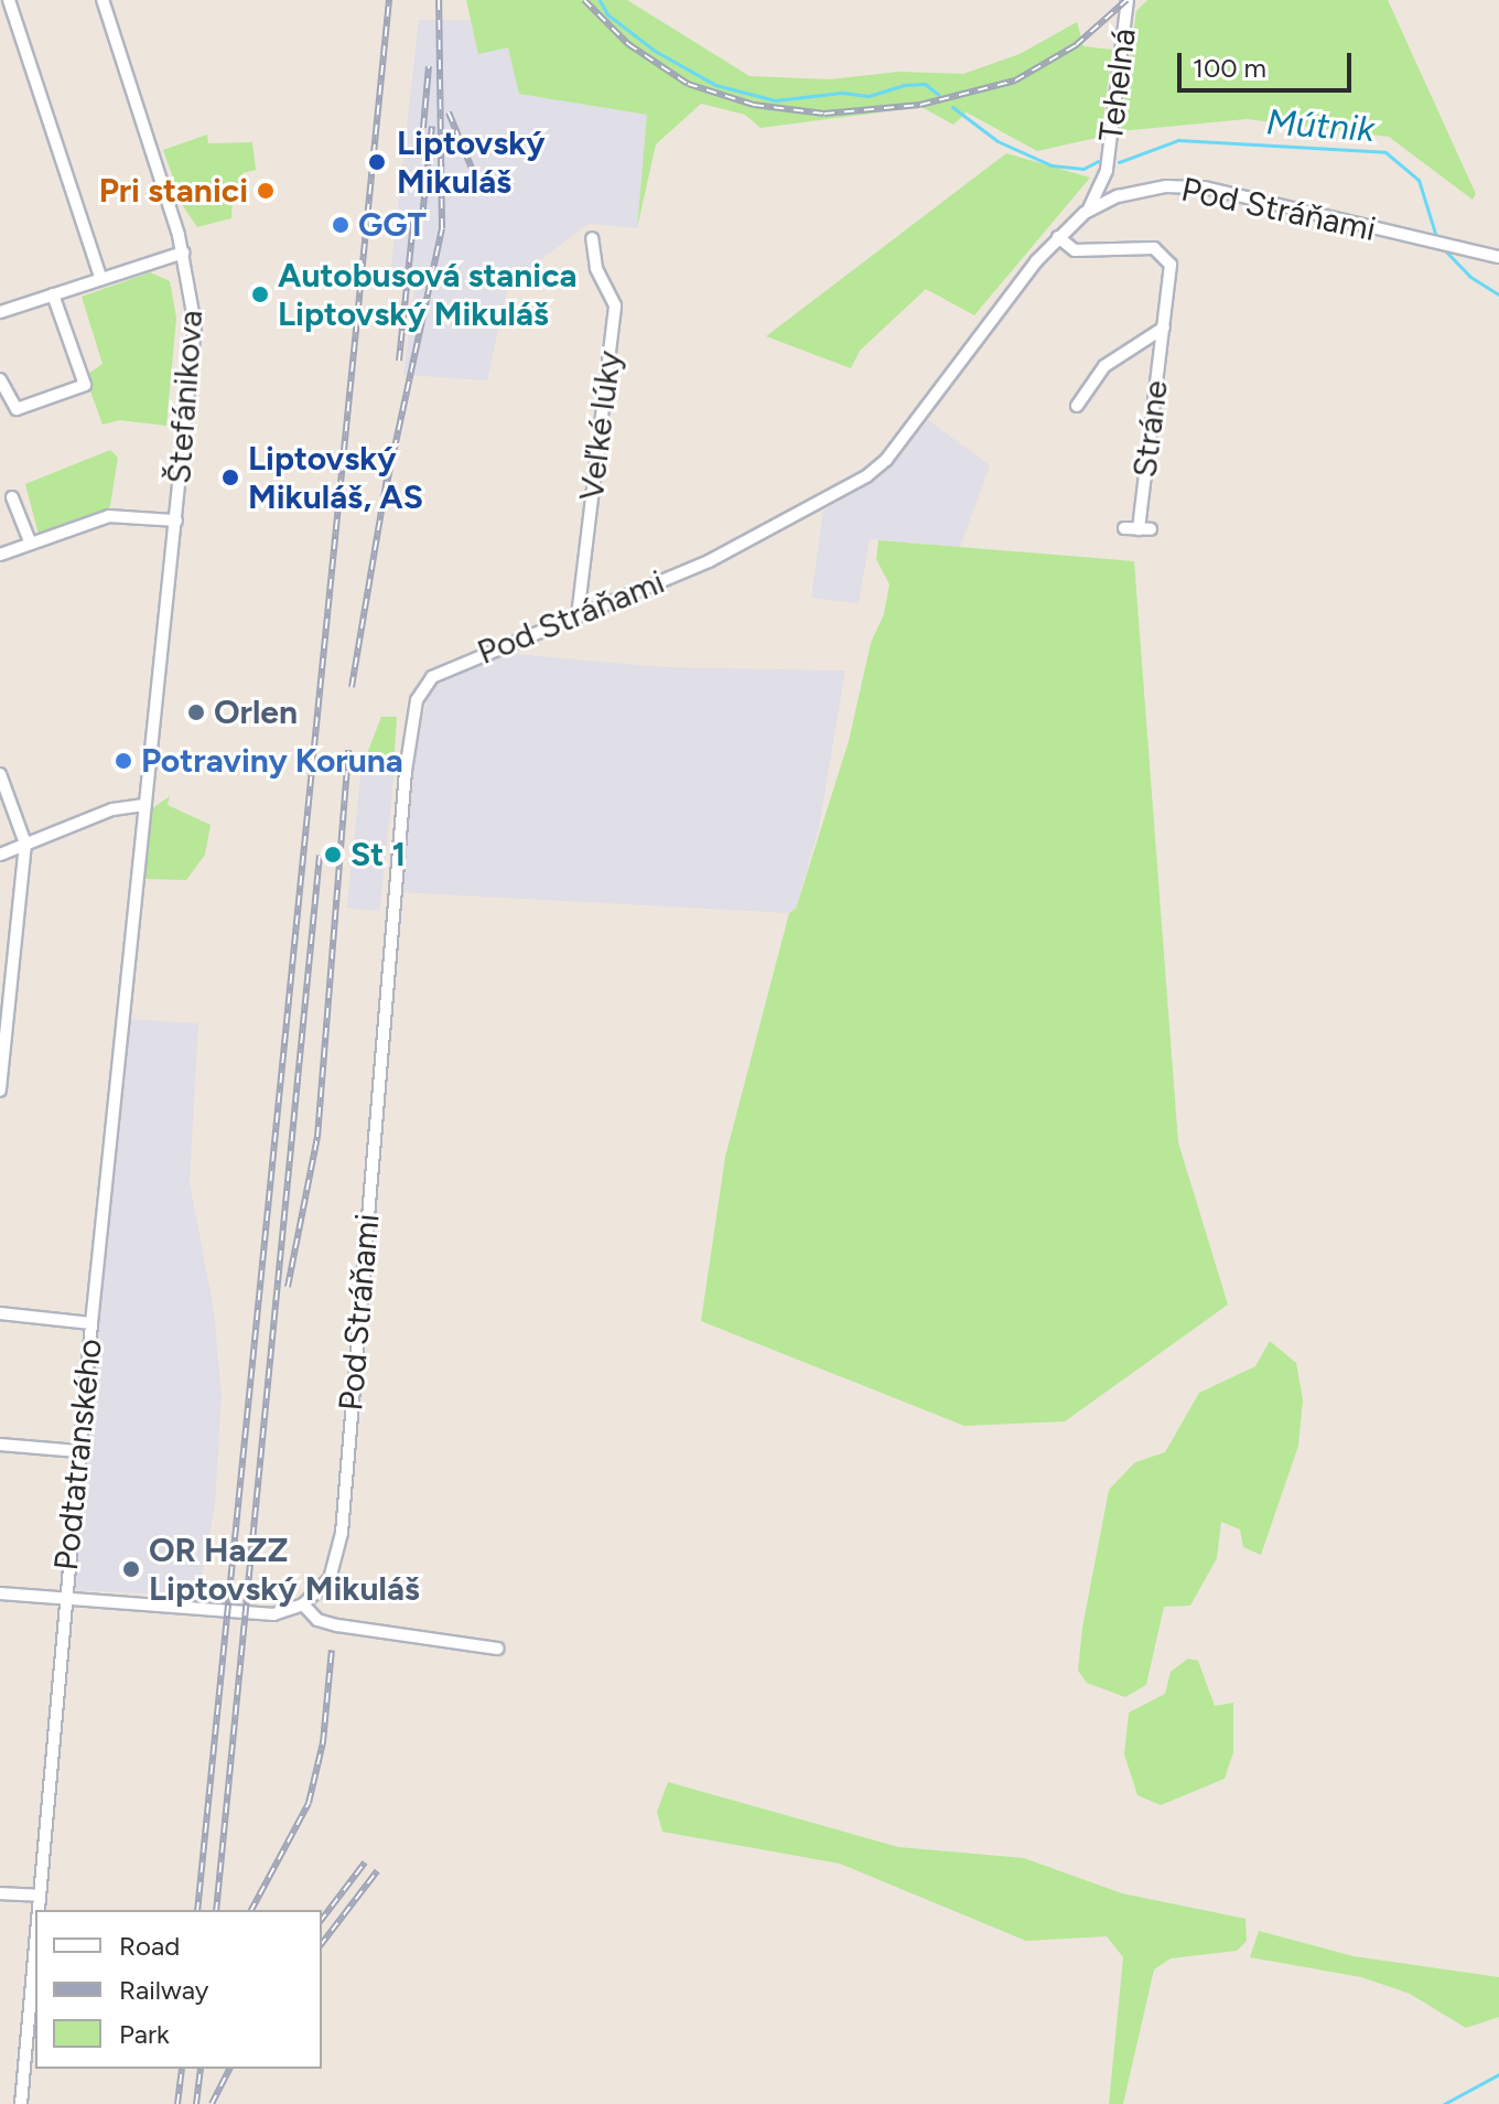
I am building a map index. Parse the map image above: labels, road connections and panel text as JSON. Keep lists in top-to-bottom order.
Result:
{
  "streets": {
    "street": [
      "Tehelná",
      "Pod Stráňami",
      "Štefánikova",
      "Veľké lúky",
      "Stráne",
      "Podtatranského"
    ]
  },
  "crossings": [
    ["Tehelná", "Pod Stráňami"],
    ["Pod Stráňami", "Veľké lúky"],
    ["Pod Stráňami", "Stráne"],
    ["Štefánikova", "Podtatranského"]
  ],
  "water": ["Mútnik"],
  "places": [
    "Liptovský Mikuláš",
    "Pri stanici",
    "GGT",
    "Autobusová stanica Liptovský Mikuláš",
    "Liptovský Mikuláš, AS",
    "Orlen",
    "Potraviny Koruna",
    "St 1",
    "OR HaZZ Liptovský Mikuláš"
  ],
  "legend": ["Road", "Railway", "Park"],
  "scale_bar": "100 m"
}
